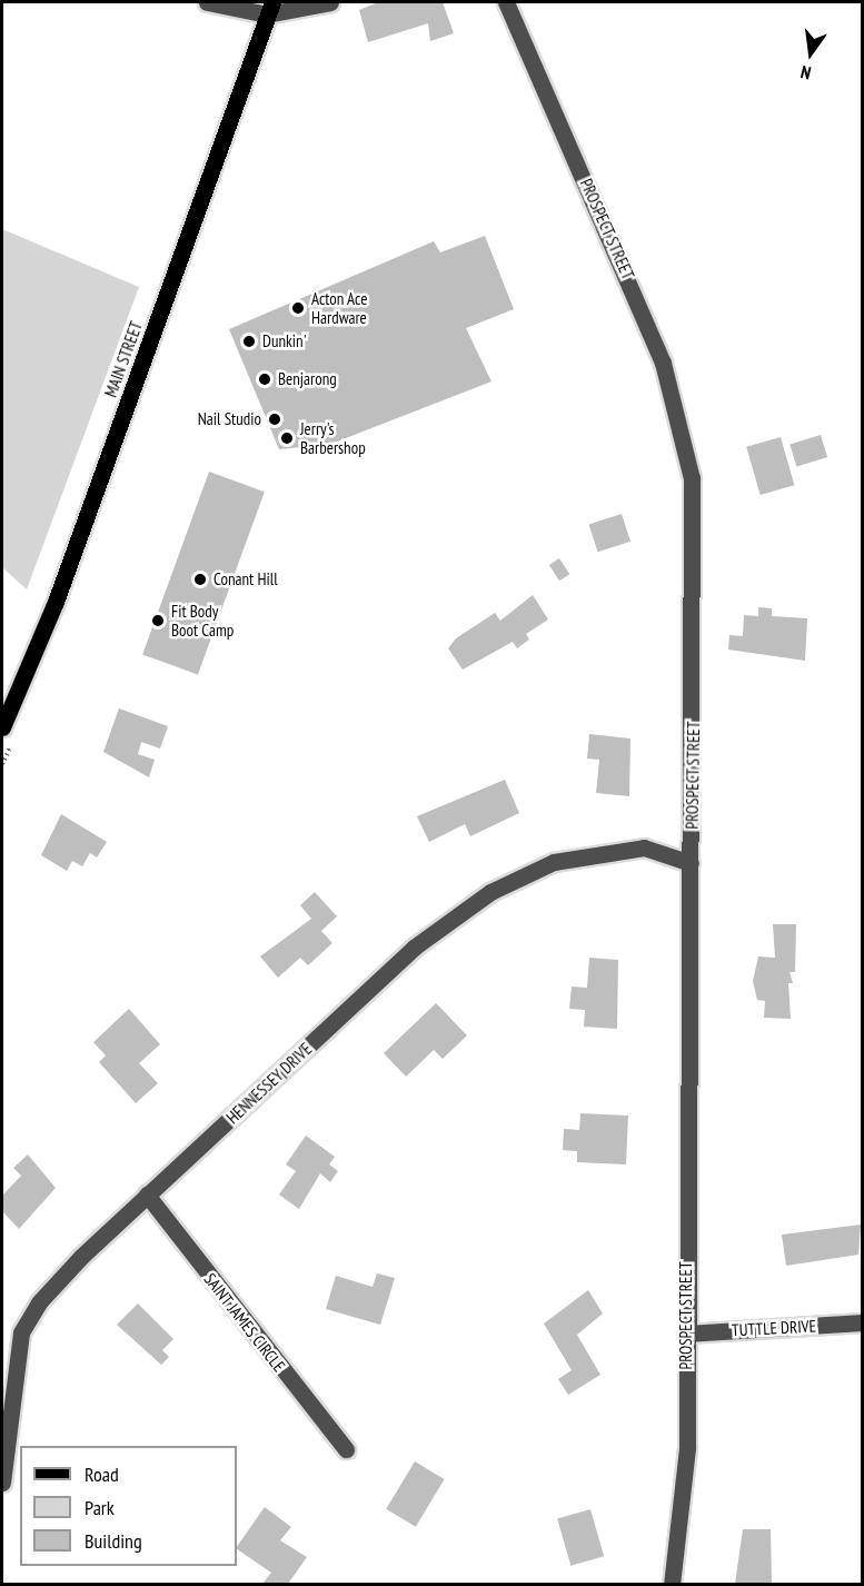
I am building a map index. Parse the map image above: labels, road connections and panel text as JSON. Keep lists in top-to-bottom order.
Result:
{
  "streets": {
    "main road": ["MAIN STREET"],
    "street": [
      "PROSPECT STREET",
      "HENNESSEY DRIVE",
      "SAINT JAMES CIRCLE",
      "TUTTLE DRIVE"
    ]
  },
  "crossings": [
    ["PROSPECT STREET", "HENNESSEY DRIVE"],
    ["PROSPECT STREET", "TUTTLE DRIVE"],
    ["HENNESSEY DRIVE", "SAINT JAMES CIRCLE"]
  ],
  "places": [
    "Acton Ace Hardware",
    "Dunkin'",
    "Benjarong",
    "Nail Studio",
    "Jerry's Barbershop",
    "Conant Hill",
    "Fit Body Boot Camp"
  ],
  "legend": ["Road", "Park", "Building"],
  "north": "bottom"
}
